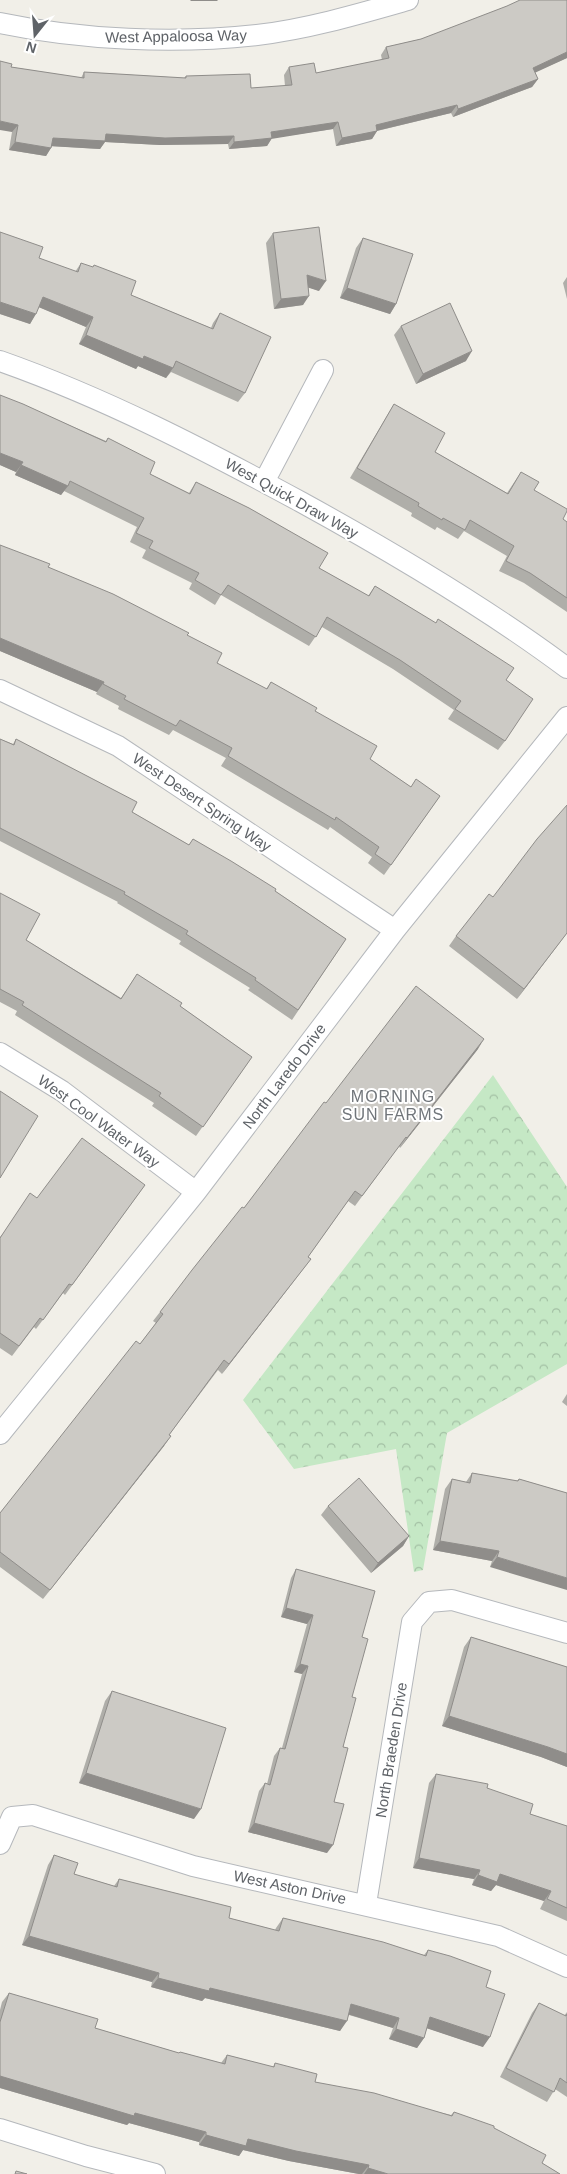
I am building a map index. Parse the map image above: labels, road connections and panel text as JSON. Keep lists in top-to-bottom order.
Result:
{
  "streets": {
    "street": [
      "West Appaloosa Way",
      "West Quick Draw Way",
      "West Desert Spring Way",
      "North Laredo Drive",
      "West Cool Water Way",
      "North Braeden Drive",
      "West Aston Drive"
    ]
  },
  "crossings": [
    ["West Desert Spring Way", "North Laredo Drive"],
    ["North Laredo Drive", "West Cool Water Way"],
    ["North Braeden Drive", "West Aston Drive"]
  ],
  "districts": ["MORNING SUN FARMS"],
  "north": "bottom"
}
